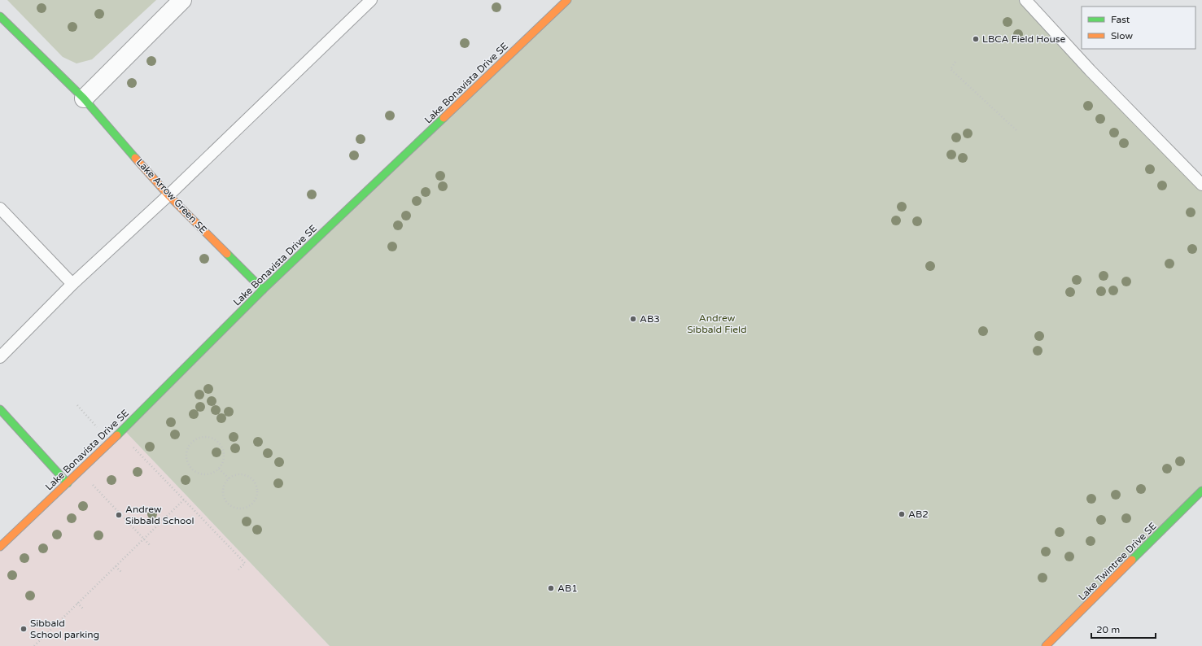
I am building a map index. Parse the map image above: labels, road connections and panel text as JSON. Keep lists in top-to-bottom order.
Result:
{
  "streets": {
    "street": ["Lake Bonavista Drive SE", "Lake Arrow Green SE", "Lake Twintree Drive SE"]
  },
  "crossings": [
    ["Lake Bonavista Drive SE", "Lake Arrow Green SE"]
  ],
  "parks": ["Andrew Sibbald Field"],
  "places": [
    "LBCA Field House",
    "AB3",
    "AB2",
    "Andrew Sibbald School",
    "AB1",
    "Sibbald School parking"
  ],
  "legend": ["Fast", "Slow"],
  "scale_bar": "20 m"
}
